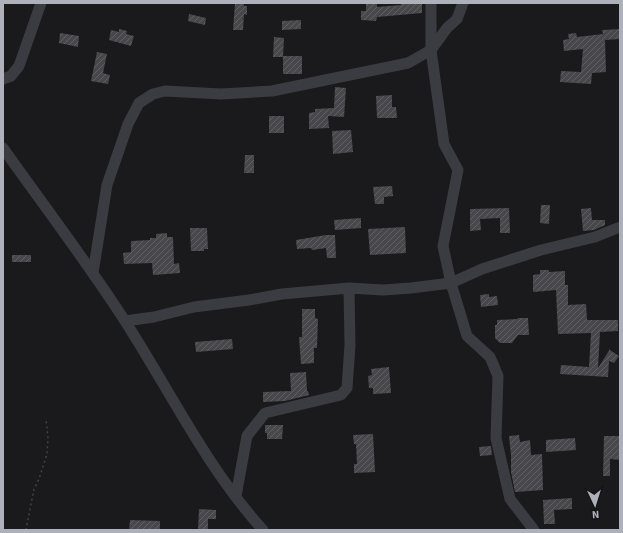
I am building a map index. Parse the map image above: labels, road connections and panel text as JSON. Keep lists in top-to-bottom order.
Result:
{
  "north": "bottom"
}
